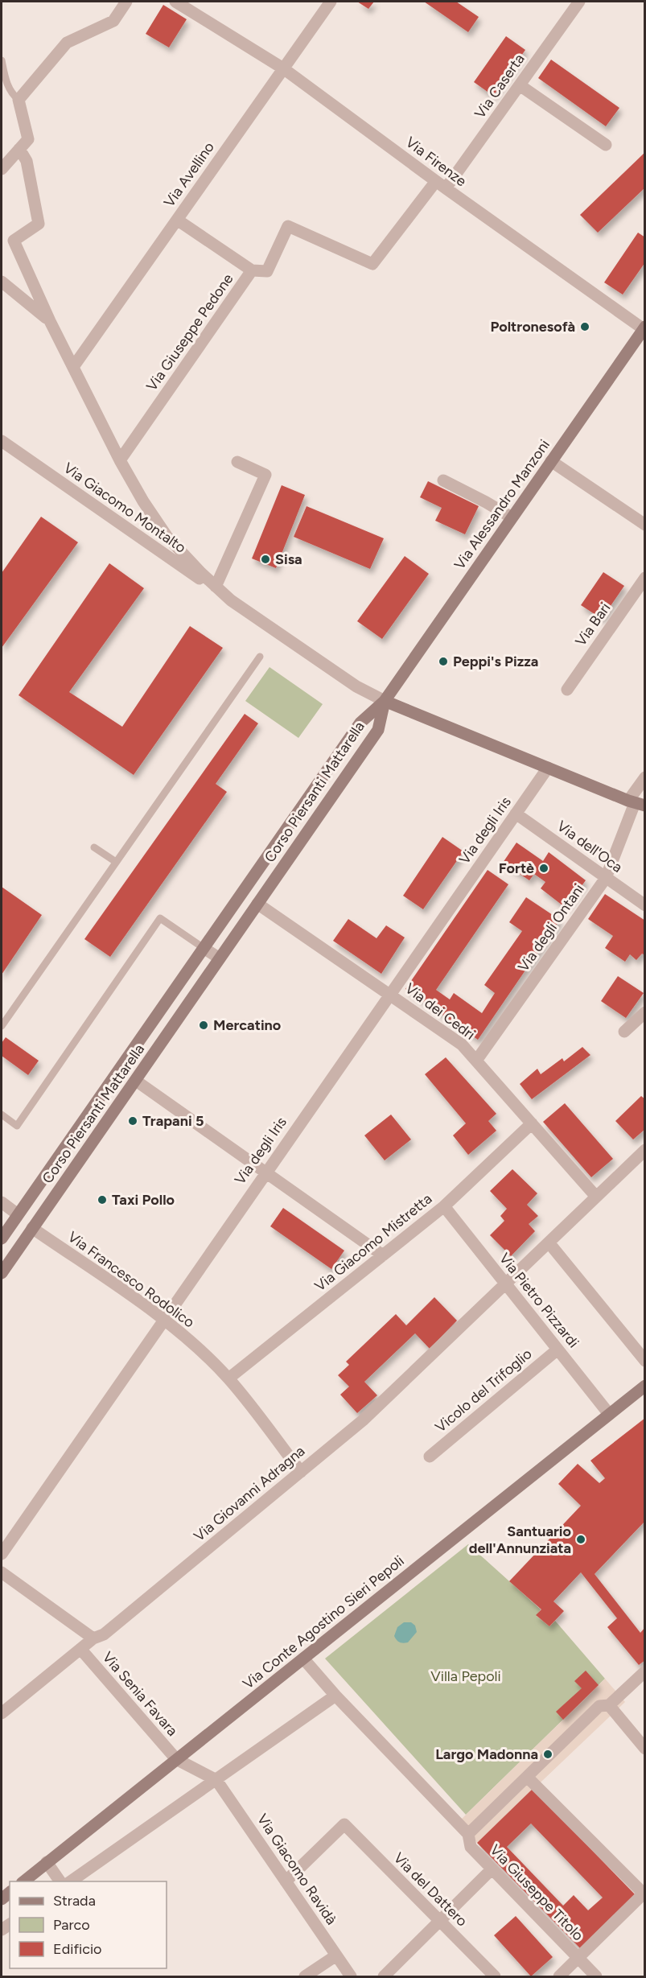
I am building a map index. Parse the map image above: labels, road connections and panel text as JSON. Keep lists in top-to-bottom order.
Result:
{
  "streets": {
    "main road": ["Via Alessandro Manzoni", "Corso Piersanti Mattarella", "Via Conte Agostino Sieri Pepoli"],
    "street": [
      "Via Caserta",
      "Via Firenze",
      "Via Avellino",
      "Via Giuseppe Pedone",
      "Via Giacomo Montalto",
      "Via Bari",
      "Via degli Iris",
      "Via dell'Oca",
      "Via degli Ontani",
      "Via dei Cedri",
      "Via Giacomo Mistretta",
      "Via Francesco Rodolico",
      "Via Pietro Pizzardi",
      "Vicolo del Trifoglio",
      "Via Giovanni Adragna",
      "Via Senia Favara",
      "Via Giacomo Ravidà",
      "Via del Dattero",
      "Via Giuseppe Titolo"
    ]
  },
  "crossings": [
    ["Via Caserta", "Via Firenze"],
    ["Via Caserta", "Via Giuseppe Pedone"],
    ["Via Firenze", "Via Avellino"],
    ["Via Firenze", "Via Giuseppe Pedone"],
    ["Via Firenze", "Via Alessandro Manzoni"],
    ["Via Alessandro Manzoni", "Corso Piersanti Mattarella"],
    ["Corso Piersanti Mattarella", "Via dei Cedri"],
    ["Corso Piersanti Mattarella", "Via Francesco Rodolico"],
    ["Via degli Iris", "Via dell'Oca"],
    ["Via degli Iris", "Via dei Cedri"],
    ["Via degli Iris", "Via Francesco Rodolico"],
    ["Via dell'Oca", "Via degli Ontani"],
    ["Via degli Ontani", "Via dei Cedri"],
    ["Via dei Cedri", "Via Giacomo Mistretta"],
    ["Via dei Cedri", "Via Giovanni Adragna"],
    ["Via Giacomo Mistretta", "Via Francesco Rodolico"],
    ["Via Giacomo Mistretta", "Via Pietro Pizzardi"],
    ["Via Francesco Rodolico", "Via Giovanni Adragna"],
    ["Via Pietro Pizzardi", "Vicolo del Trifoglio"],
    ["Via Pietro Pizzardi", "Via Giovanni Adragna"],
    ["Via Pietro Pizzardi", "Via Conte Agostino Sieri Pepoli"],
    ["Via Giovanni Adragna", "Via Senia Favara"],
    ["Via Conte Agostino Sieri Pepoli", "Via Senia Favara"],
    ["Via Conte Agostino Sieri Pepoli", "Via Giuseppe Titolo"],
    ["Via Giacomo Ravidà", "Via del Dattero"]
  ],
  "parks": ["Villa Pepoli"],
  "places": [
    "Poltronesofà",
    "Sisa",
    "Peppi's Pizza",
    "Fortè",
    "Mercatino",
    "Trapani 5",
    "Taxi Pollo",
    "Santuario dell'Annunziata",
    "Largo Madonna"
  ],
  "legend": ["Strada", "Parco", "Edificio"]
}
